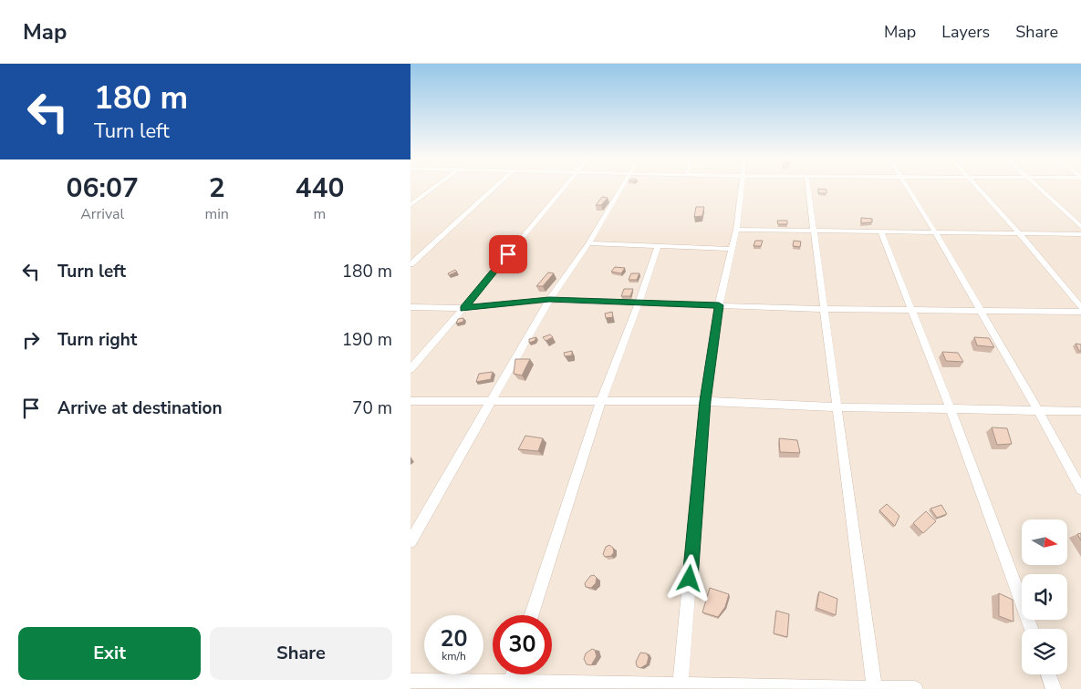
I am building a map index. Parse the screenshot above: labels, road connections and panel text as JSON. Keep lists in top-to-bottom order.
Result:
{
  "north": "right",
  "page": {
    "header": "Map",
    "nav": ["Map", "Layers", "Share"],
    "turn": ["180 m", "Turn left"],
    "eta": [
      "06:07",
      "Arrival",
      "2",
      "min",
      "440",
      "m"
    ],
    "list": [
      {
        "name": "Turn left",
        "value": "180 m"
      },
      {
        "name": "Turn right",
        "value": "190 m"
      },
      {
        "name": "Arrive at destination",
        "value": "70 m"
      }
    ],
    "speed": "20 km/h",
    "limit": "30",
    "buttons": ["Exit", "Share"]
  }
}
